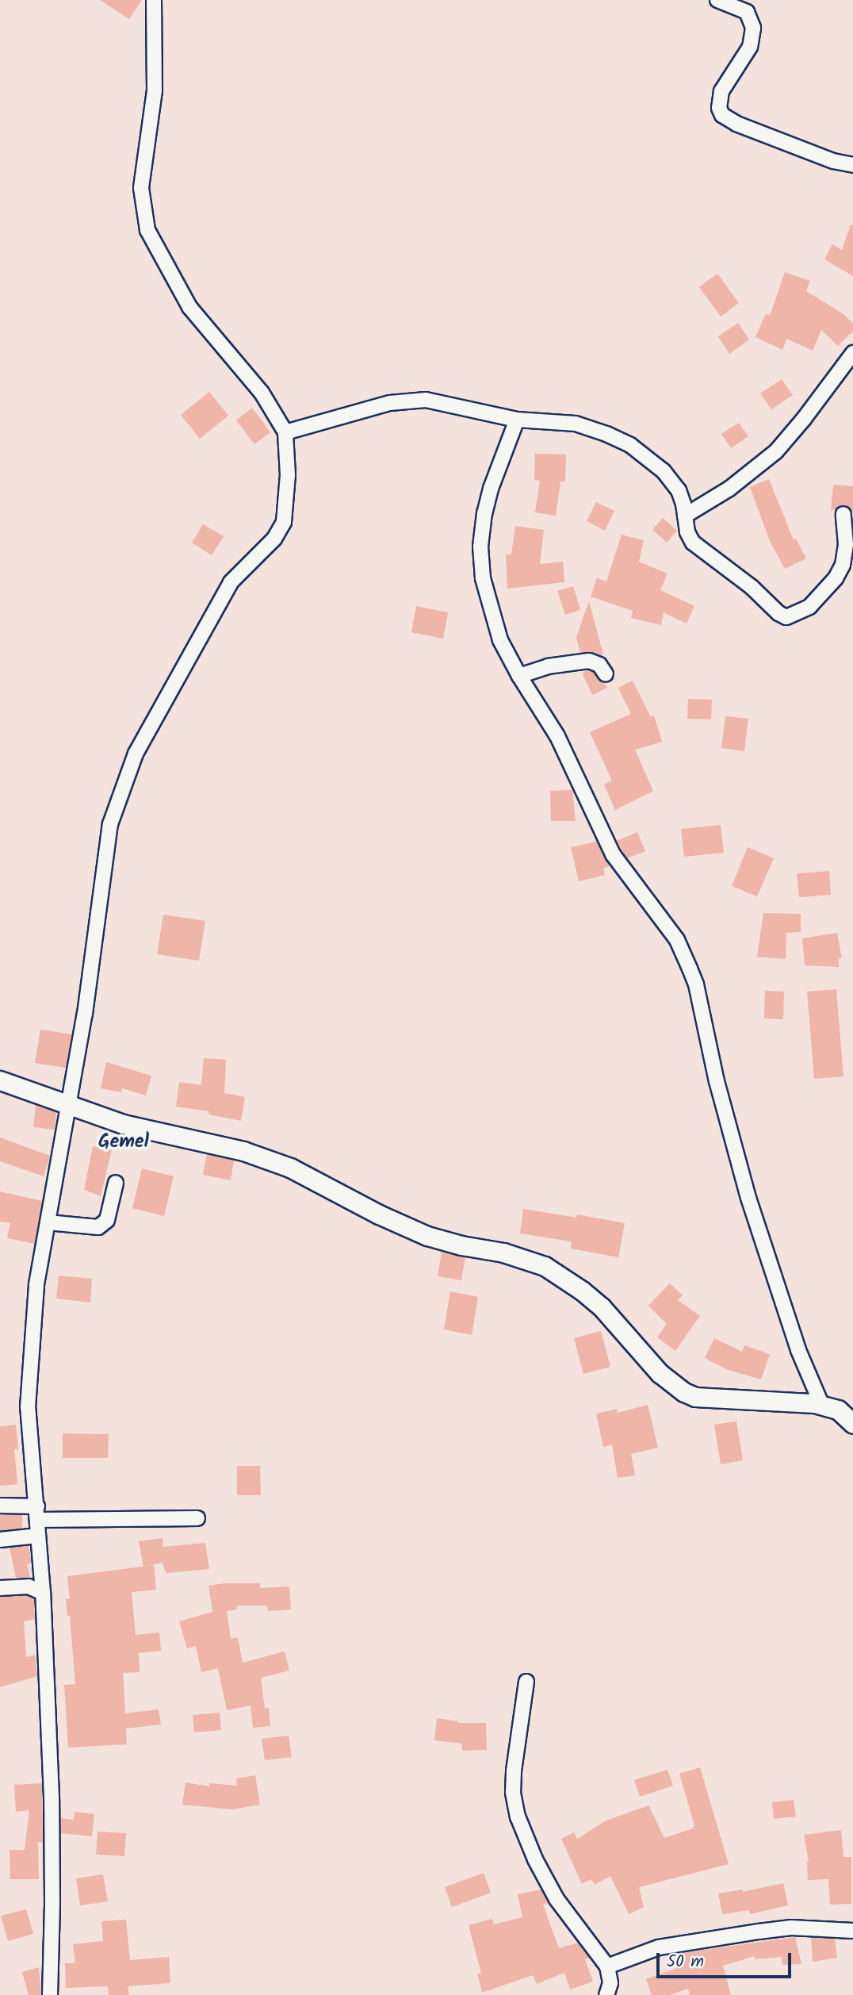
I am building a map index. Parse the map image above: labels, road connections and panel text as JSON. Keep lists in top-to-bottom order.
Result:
{
  "districts": ["Gemel"],
  "scale_bar": "50 m"
}
